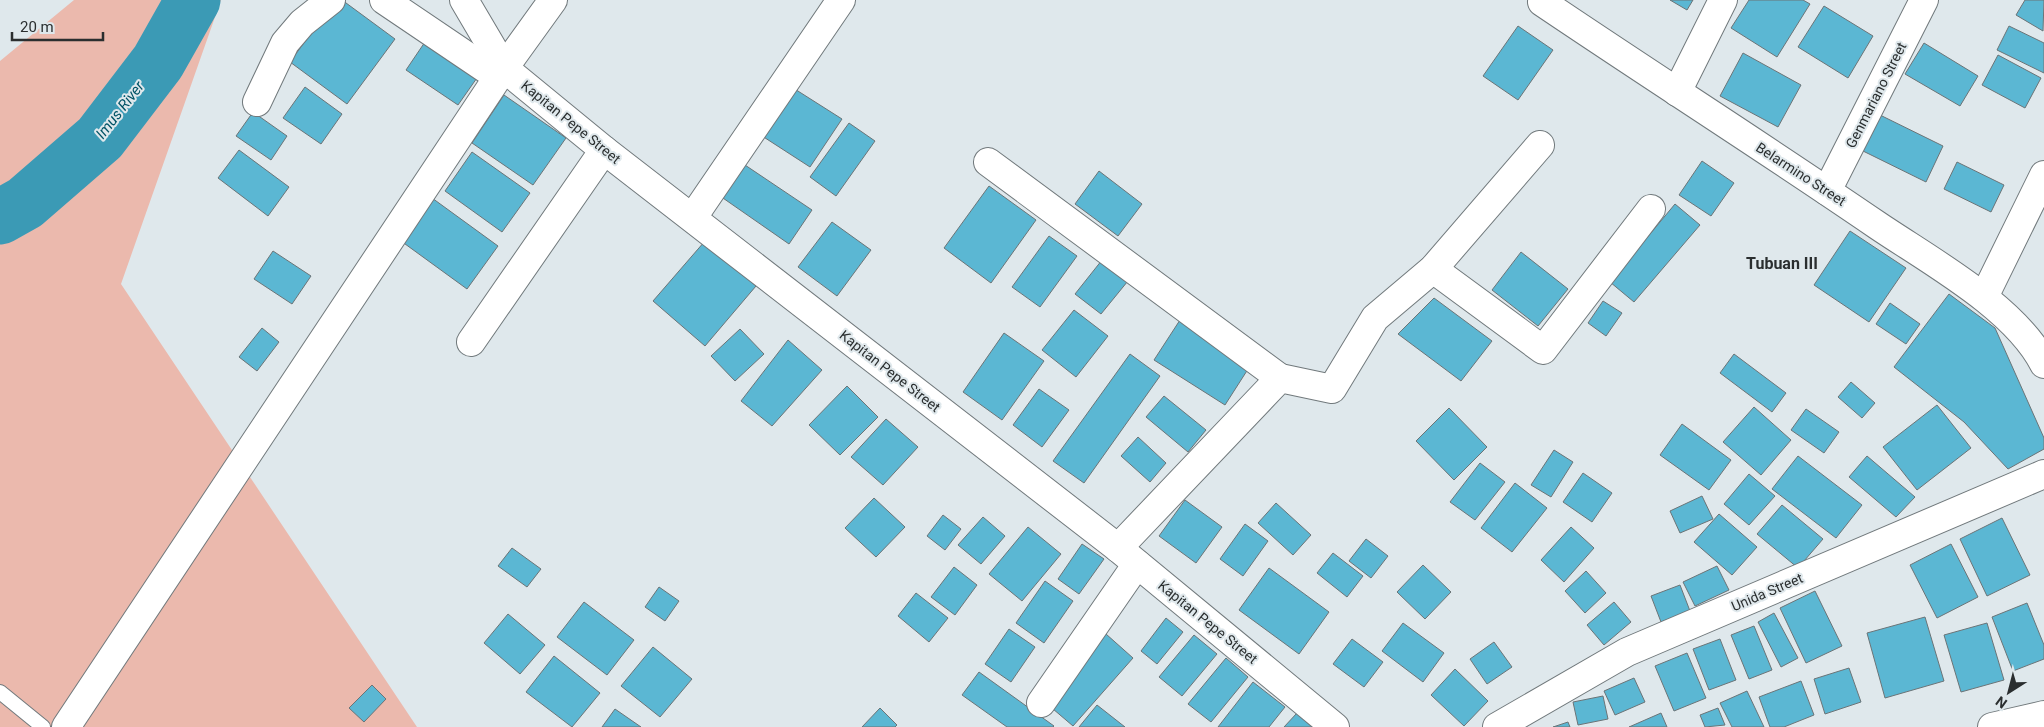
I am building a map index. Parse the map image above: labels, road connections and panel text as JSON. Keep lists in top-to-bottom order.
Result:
{
  "streets": {
    "street": [
      "Genmariano Street",
      "Kapitan Pepe Street",
      "Belarmino Street",
      "Unida Street"
    ]
  },
  "crossings": [
    ["Genmariano Street", "Belarmino Street"]
  ],
  "districts": ["Tubuan III"],
  "water": ["Imus River"],
  "scale_bar": "20 m",
  "north": "bottom left"
}
